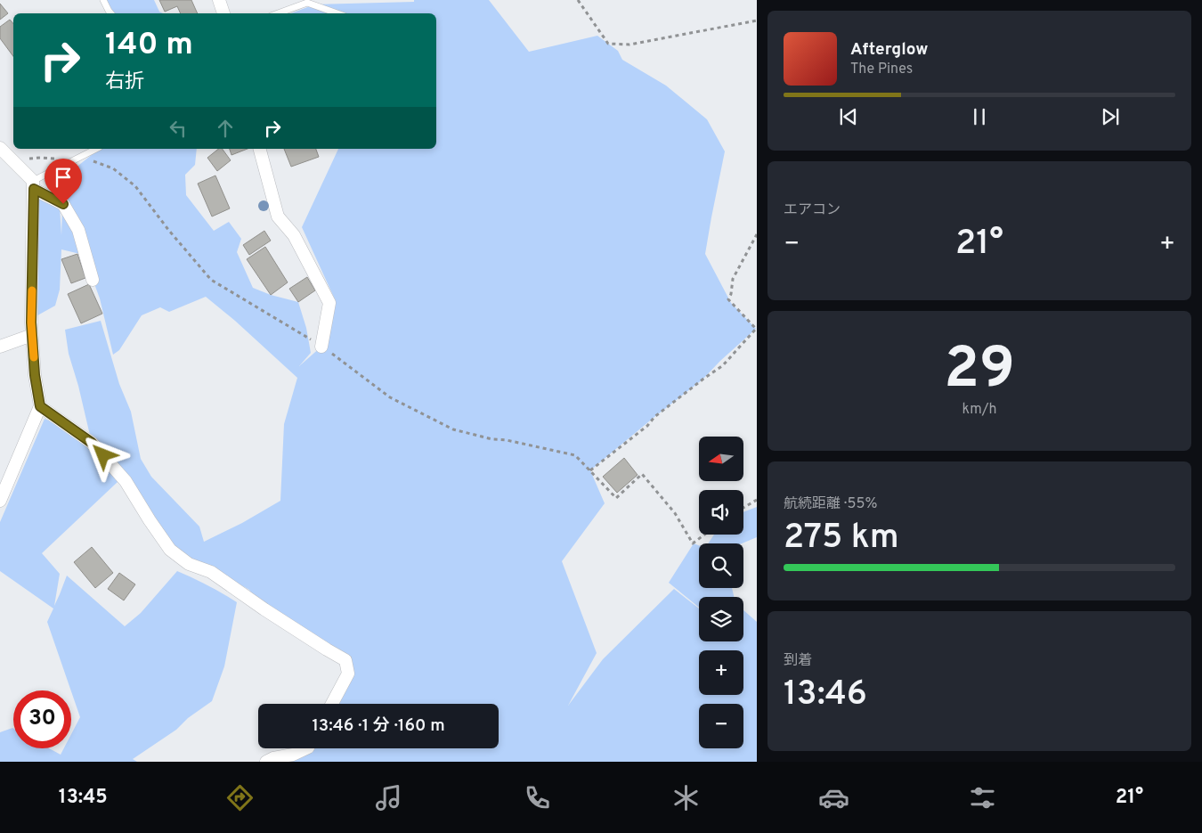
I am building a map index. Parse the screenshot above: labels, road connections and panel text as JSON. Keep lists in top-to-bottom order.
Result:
{
  "north": "left",
  "page": {
    "turn": ["140 m", "右折"],
    "song": ["Afterglow", "The Pines"],
    "tile": [
      "エアコン",
      ["29", "km/h"],
      ["航続距離 · 55%", "275 km"],
      ["到着", "13:46"]
    ],
    "heat": ["−", "21°", "+"],
    "map_buttons": ["+", "−"],
    "limit": "30",
    "trip": "13:46 · 1 分 · 160 m",
    "tabs": ["13:45", "21°"]
  }
}
